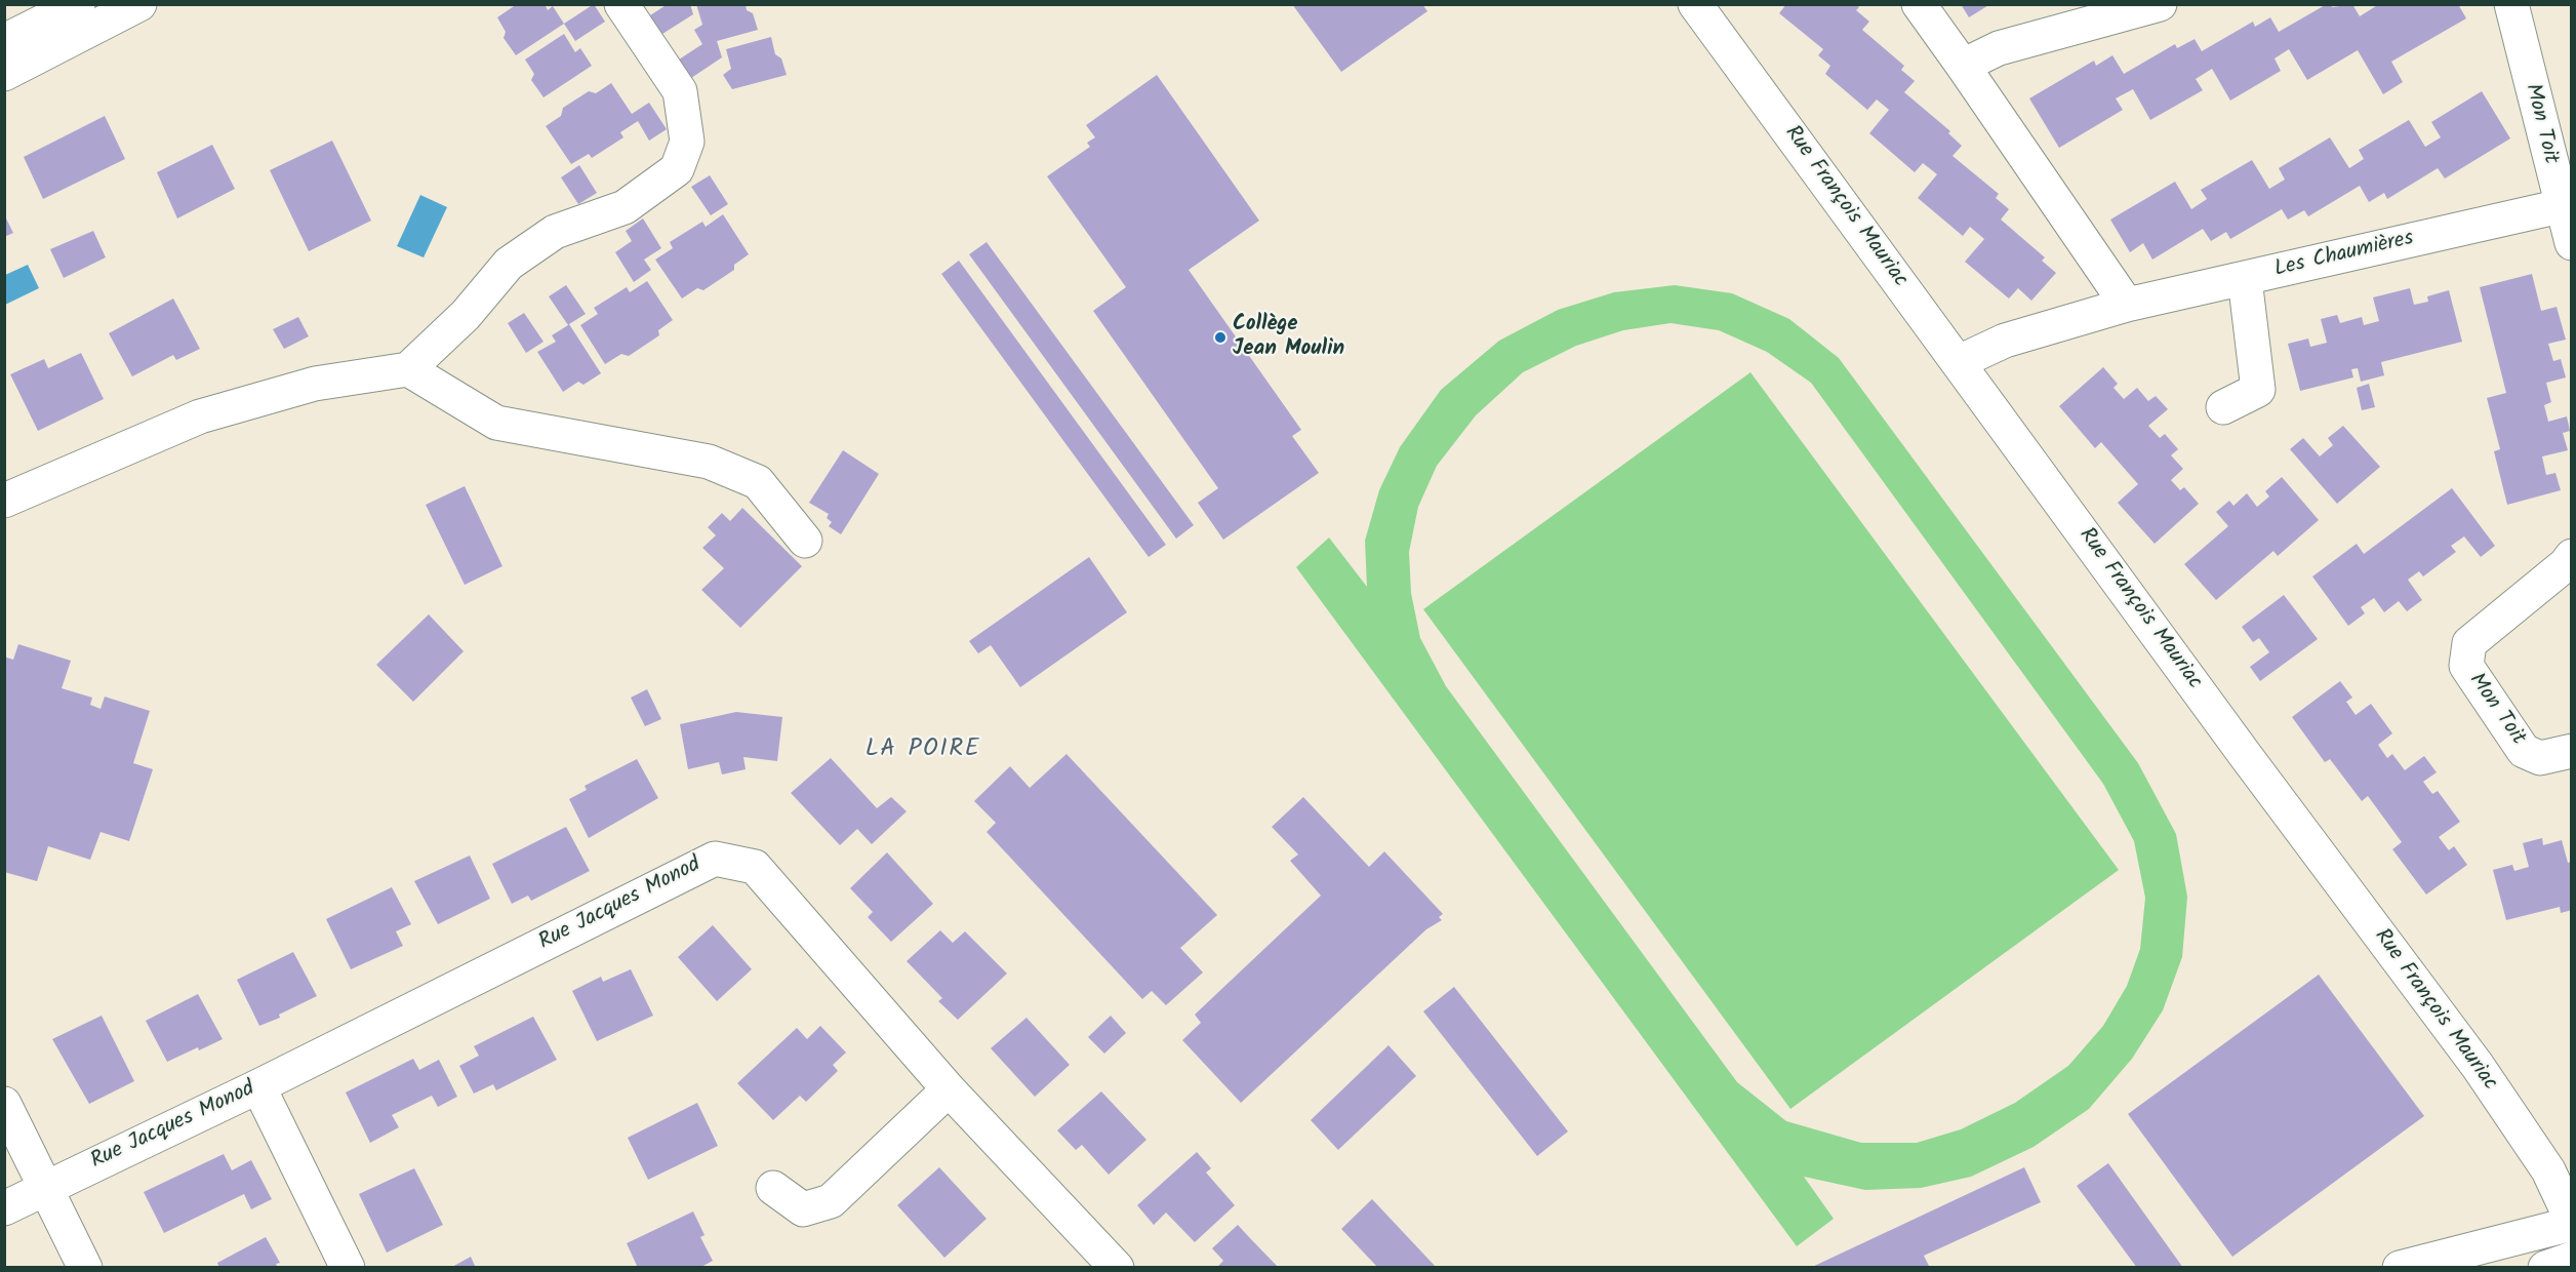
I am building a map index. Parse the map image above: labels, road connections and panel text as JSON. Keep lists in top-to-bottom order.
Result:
{
  "streets": {
    "street": [
      "Mon Toit",
      "Rue François Mauriac",
      "Les Chaumières",
      "Rue Jacques Monod"
    ]
  },
  "crossings": [
    ["Mon Toit", "Les Chaumières"],
    ["Rue François Mauriac", "Les Chaumières"]
  ],
  "districts": ["LA POIRE"],
  "places": ["Collège Jean Moulin"]
}
